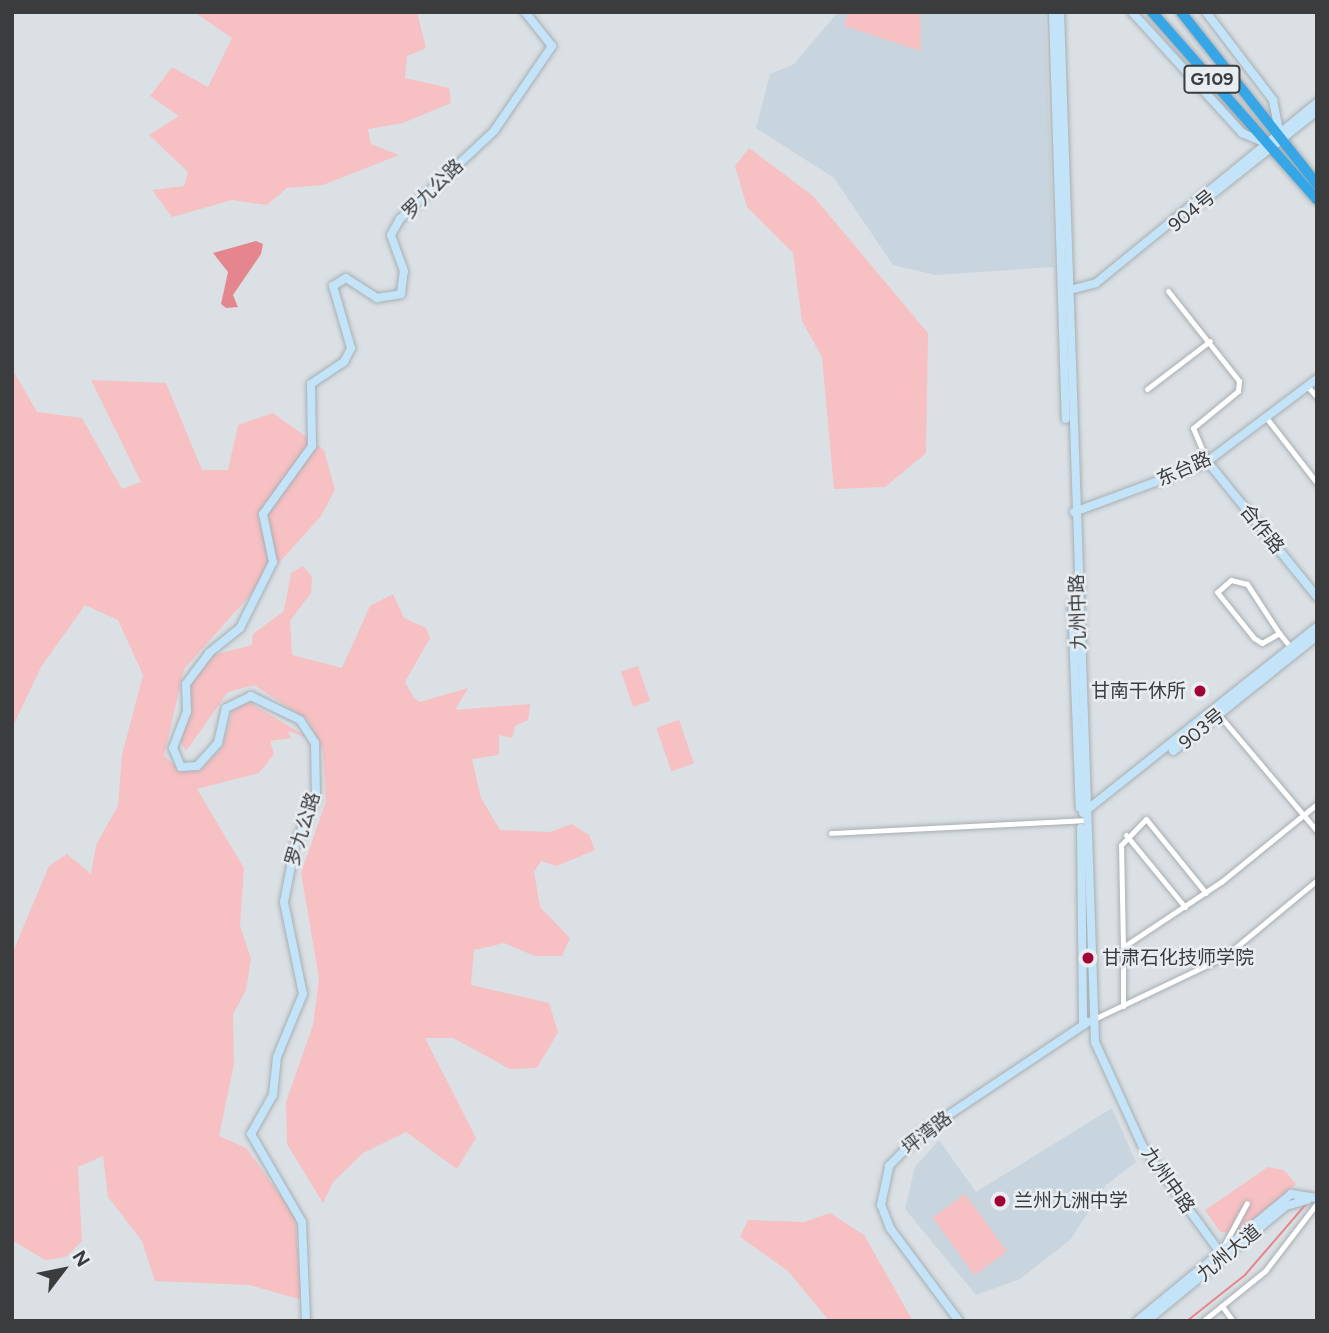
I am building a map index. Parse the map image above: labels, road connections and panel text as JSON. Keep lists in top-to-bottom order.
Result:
{
  "streets": {
    "highway": ["G109"],
    "street": [
      "罗九公路",
      "904号",
      "东台路",
      "合作路",
      "九州中路",
      "903号",
      "坪湾路",
      "九州大道"
    ]
  },
  "crossings": [
    ["G109", "904号"],
    ["904号", "九州中路"],
    ["东台路", "合作路"],
    ["东台路", "九州中路"],
    ["九州中路", "903号"],
    ["九州中路", "坪湾路"],
    ["九州中路", "九州大道"]
  ],
  "places": ["甘南干休所", "甘肃石化技师学院", "兰州九洲中学"],
  "north": "top right"
}
